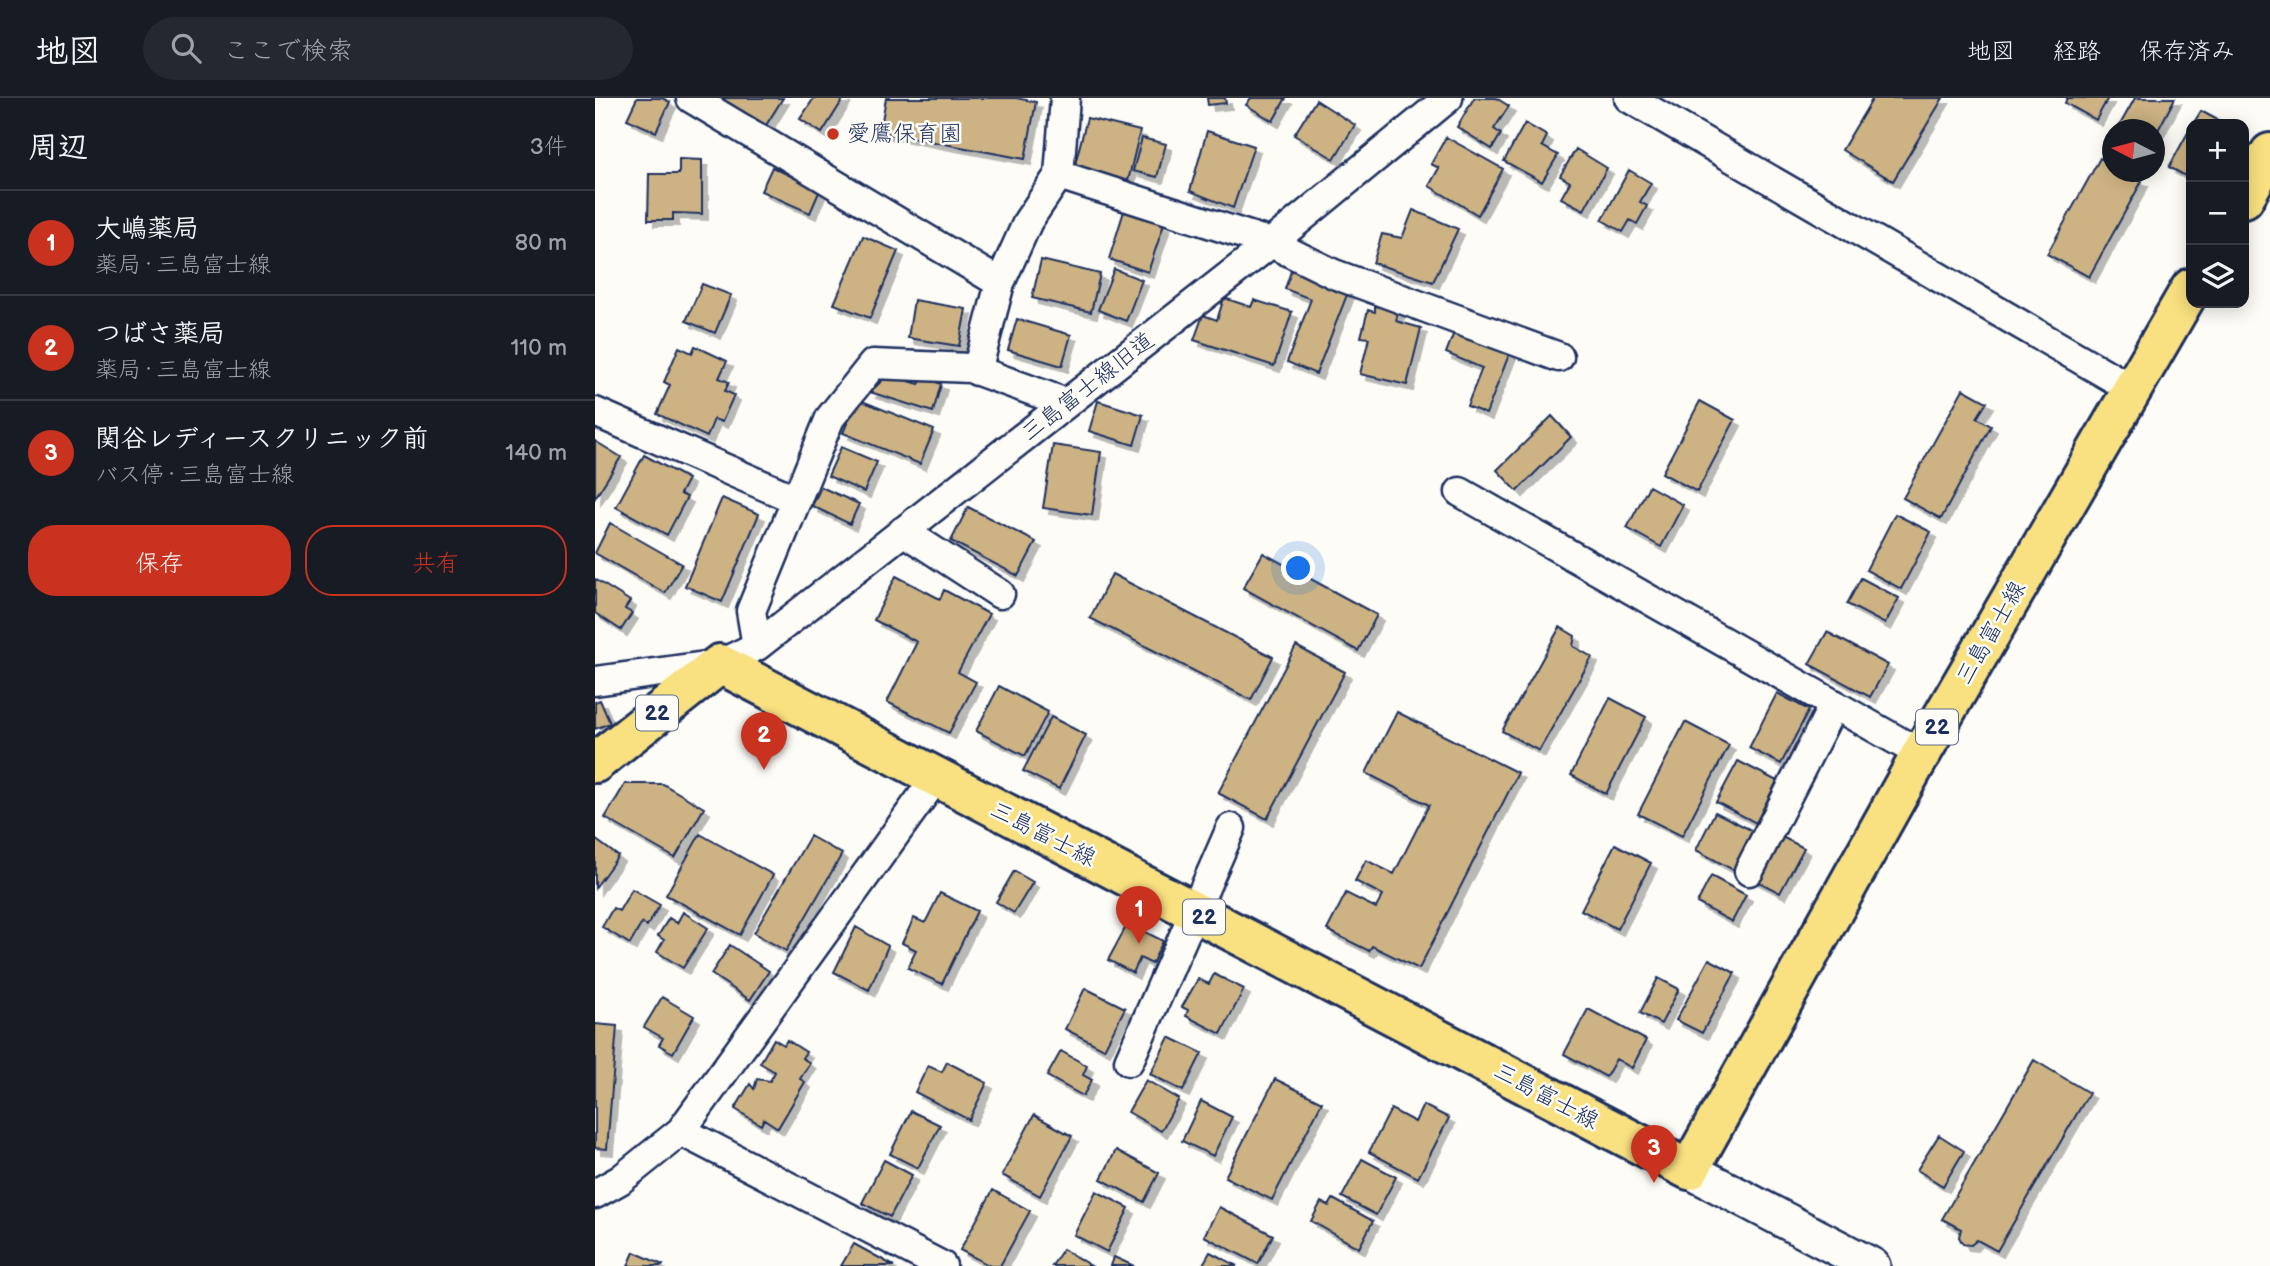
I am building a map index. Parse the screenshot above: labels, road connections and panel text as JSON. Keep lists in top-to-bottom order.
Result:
{
  "streets": {
    "main road": ["三島富士線", "22"],
    "street": ["三島富士線旧道"]
  },
  "crossings": [
    ["三島富士線旧道", "三島富士線"],
    ["三島富士線旧道", "22"],
    ["三島富士線", "22"]
  ],
  "places": ["愛鷹保育園"],
  "north": "left",
  "page": {
    "header": "地図",
    "search": "ここで検索",
    "nav": ["地図", "経路", "保存済み"],
    "heading": ["周辺", "3件"],
    "map_buttons": ["+", "−"],
    "list": [
      {
        "mark": "1",
        "name": "大嶋薬局",
        "note": "薬局 · 三島富士線",
        "value": "80 m"
      },
      {
        "mark": "2",
        "name": "つばさ薬局",
        "note": "薬局 · 三島富士線",
        "value": "110 m"
      },
      {
        "mark": "3",
        "name": "関谷レディースクリニック前",
        "note": "バス停 · 三島富士線",
        "value": "140 m"
      }
    ],
    "buttons": ["保存", "共有"],
    "pins": ["2", "1", "3"]
  }
}
